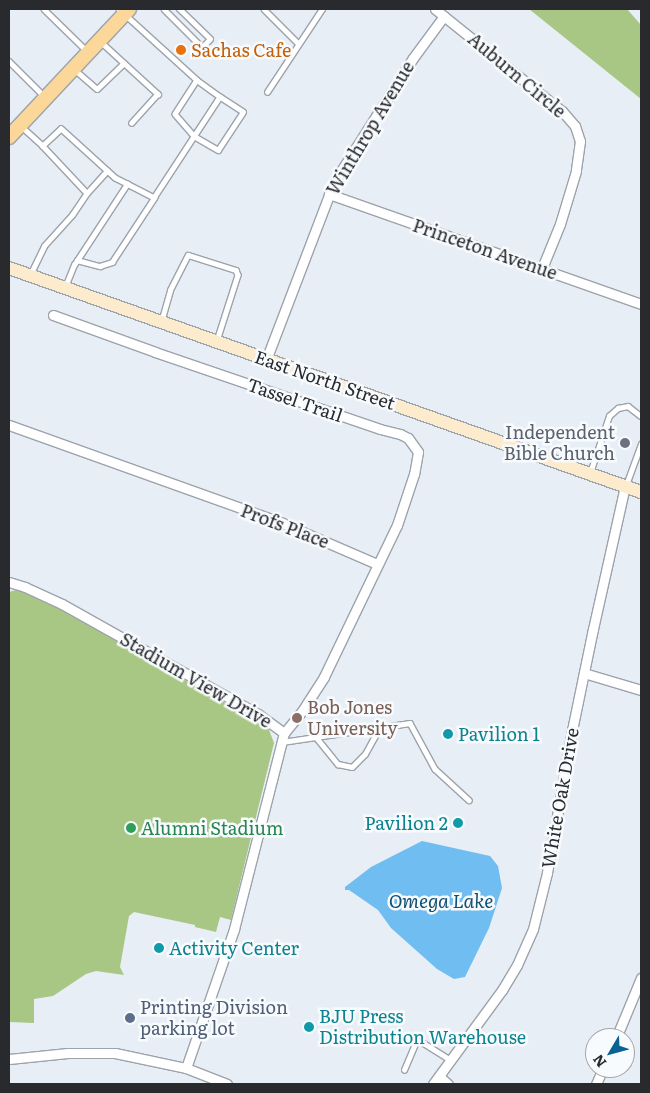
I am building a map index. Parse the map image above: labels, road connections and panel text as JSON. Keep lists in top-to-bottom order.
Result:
{
  "streets": {
    "main road": ["East North Street"],
    "street": [
      "Auburn Circle",
      "Winthrop Avenue",
      "Princeton Avenue",
      "Tassel Trail",
      "Profs Place",
      "Stadium View Drive",
      "White Oak Drive"
    ]
  },
  "crossings": [
    ["Auburn Circle", "Winthrop Avenue"],
    ["Auburn Circle", "Princeton Avenue"],
    ["Winthrop Avenue", "Princeton Avenue"],
    ["Winthrop Avenue", "East North Street"],
    ["East North Street", "White Oak Drive"],
    ["Tassel Trail", "Profs Place"]
  ],
  "water": ["Omega Lake"],
  "places": [
    "Sachas Cafe",
    "Independent Bible Church",
    "Bob Jones University",
    "Pavilion 1",
    "Pavilion 2",
    "Alumni Stadium",
    "Activity Center",
    "Printing Division parking lot",
    "BJU Press Distribution Warehouse"
  ],
  "north": "bottom left"
}
